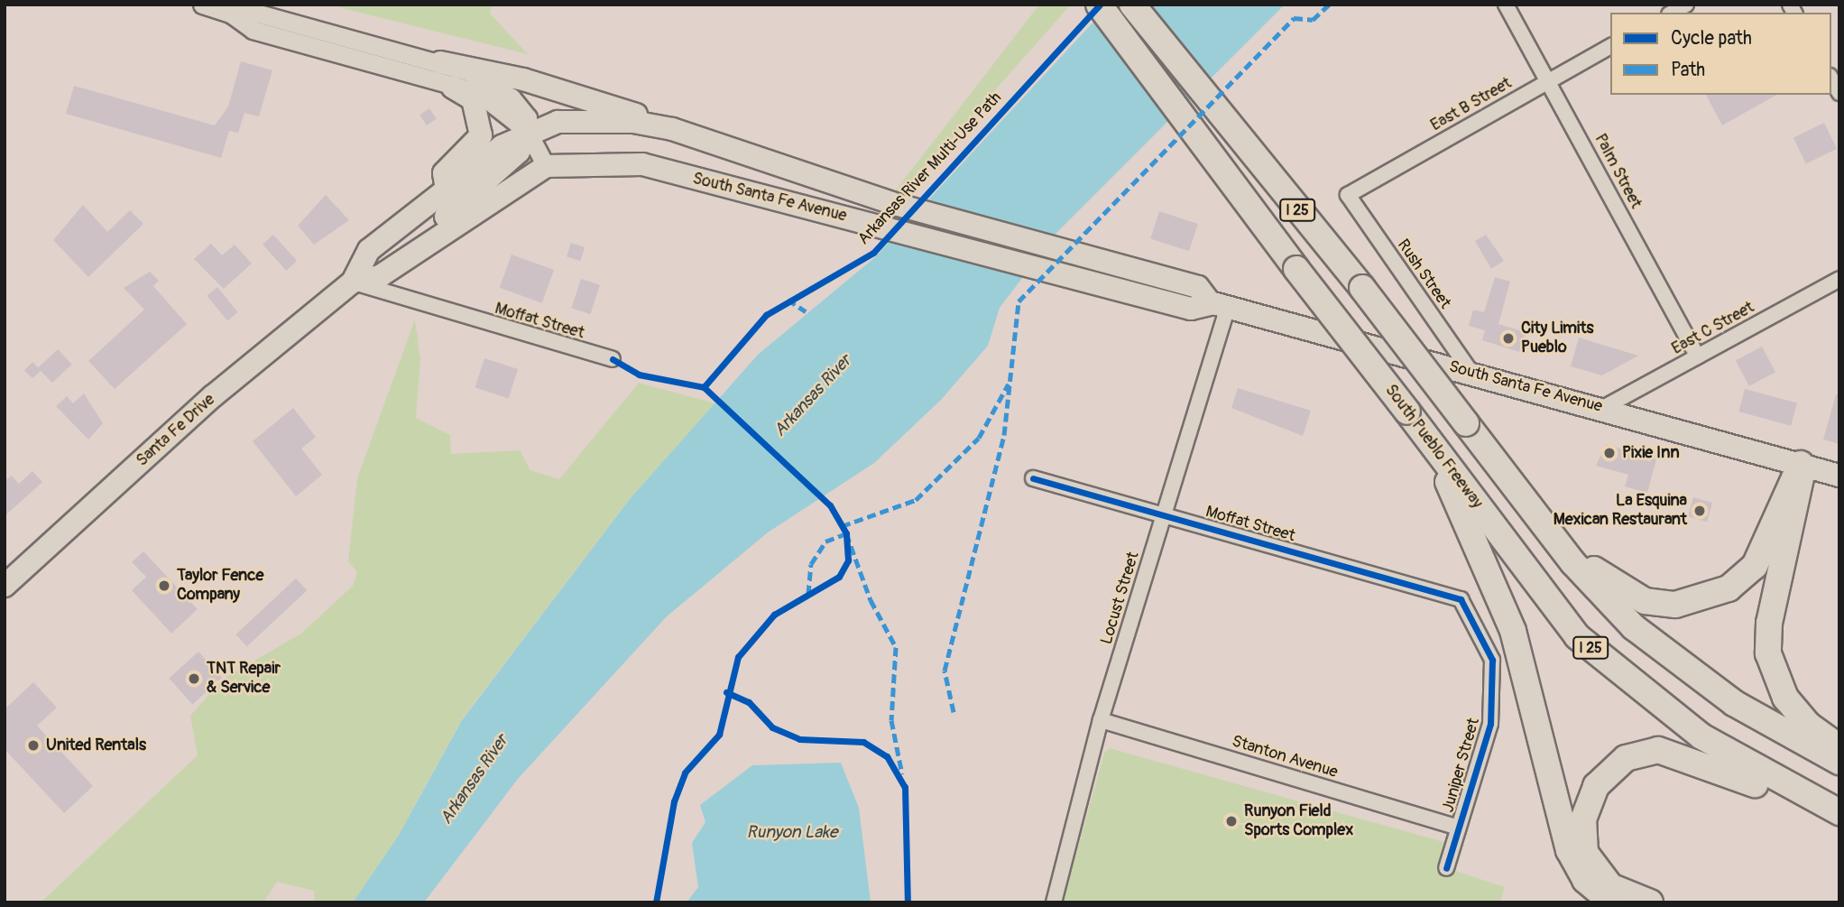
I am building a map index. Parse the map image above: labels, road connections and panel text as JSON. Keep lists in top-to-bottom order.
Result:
{
  "streets": {
    "highway": ["I 25", "South Pueblo Freeway"],
    "main road": ["South Santa Fe Avenue", "Santa Fe Drive"],
    "street": [
      "East B Street",
      "Palm Street",
      "Rush Street",
      "Moffat Street",
      "East C Street",
      "Locust Street",
      "Stanton Avenue",
      "Juniper Street"
    ],
    "cycle path": ["Arkansas River Multi-Use Path"]
  },
  "crossings": [
    ["East B Street", "Palm Street"],
    ["East B Street", "Rush Street"],
    ["Palm Street", "East C Street"],
    ["South Santa Fe Avenue", "Rush Street"],
    ["South Santa Fe Avenue", "East C Street"],
    ["South Santa Fe Avenue", "Santa Fe Drive"],
    ["South Santa Fe Avenue", "Locust Street"],
    ["Moffat Street", "Santa Fe Drive"],
    ["Moffat Street", "Locust Street"],
    ["Moffat Street", "Juniper Street"],
    ["Locust Street", "Stanton Avenue"],
    ["Stanton Avenue", "Juniper Street"]
  ],
  "water": ["Arkansas River", "Runyon Lake"],
  "places": [
    "City Limits Pueblo",
    "Pixie Inn",
    "La Esquina Mexican Restaurant",
    "Taylor Fence Company",
    "TNT Repair & Service",
    "United Rentals",
    "Runyon Field Sports Complex"
  ],
  "legend": ["Cycle path", "Path"]
}
